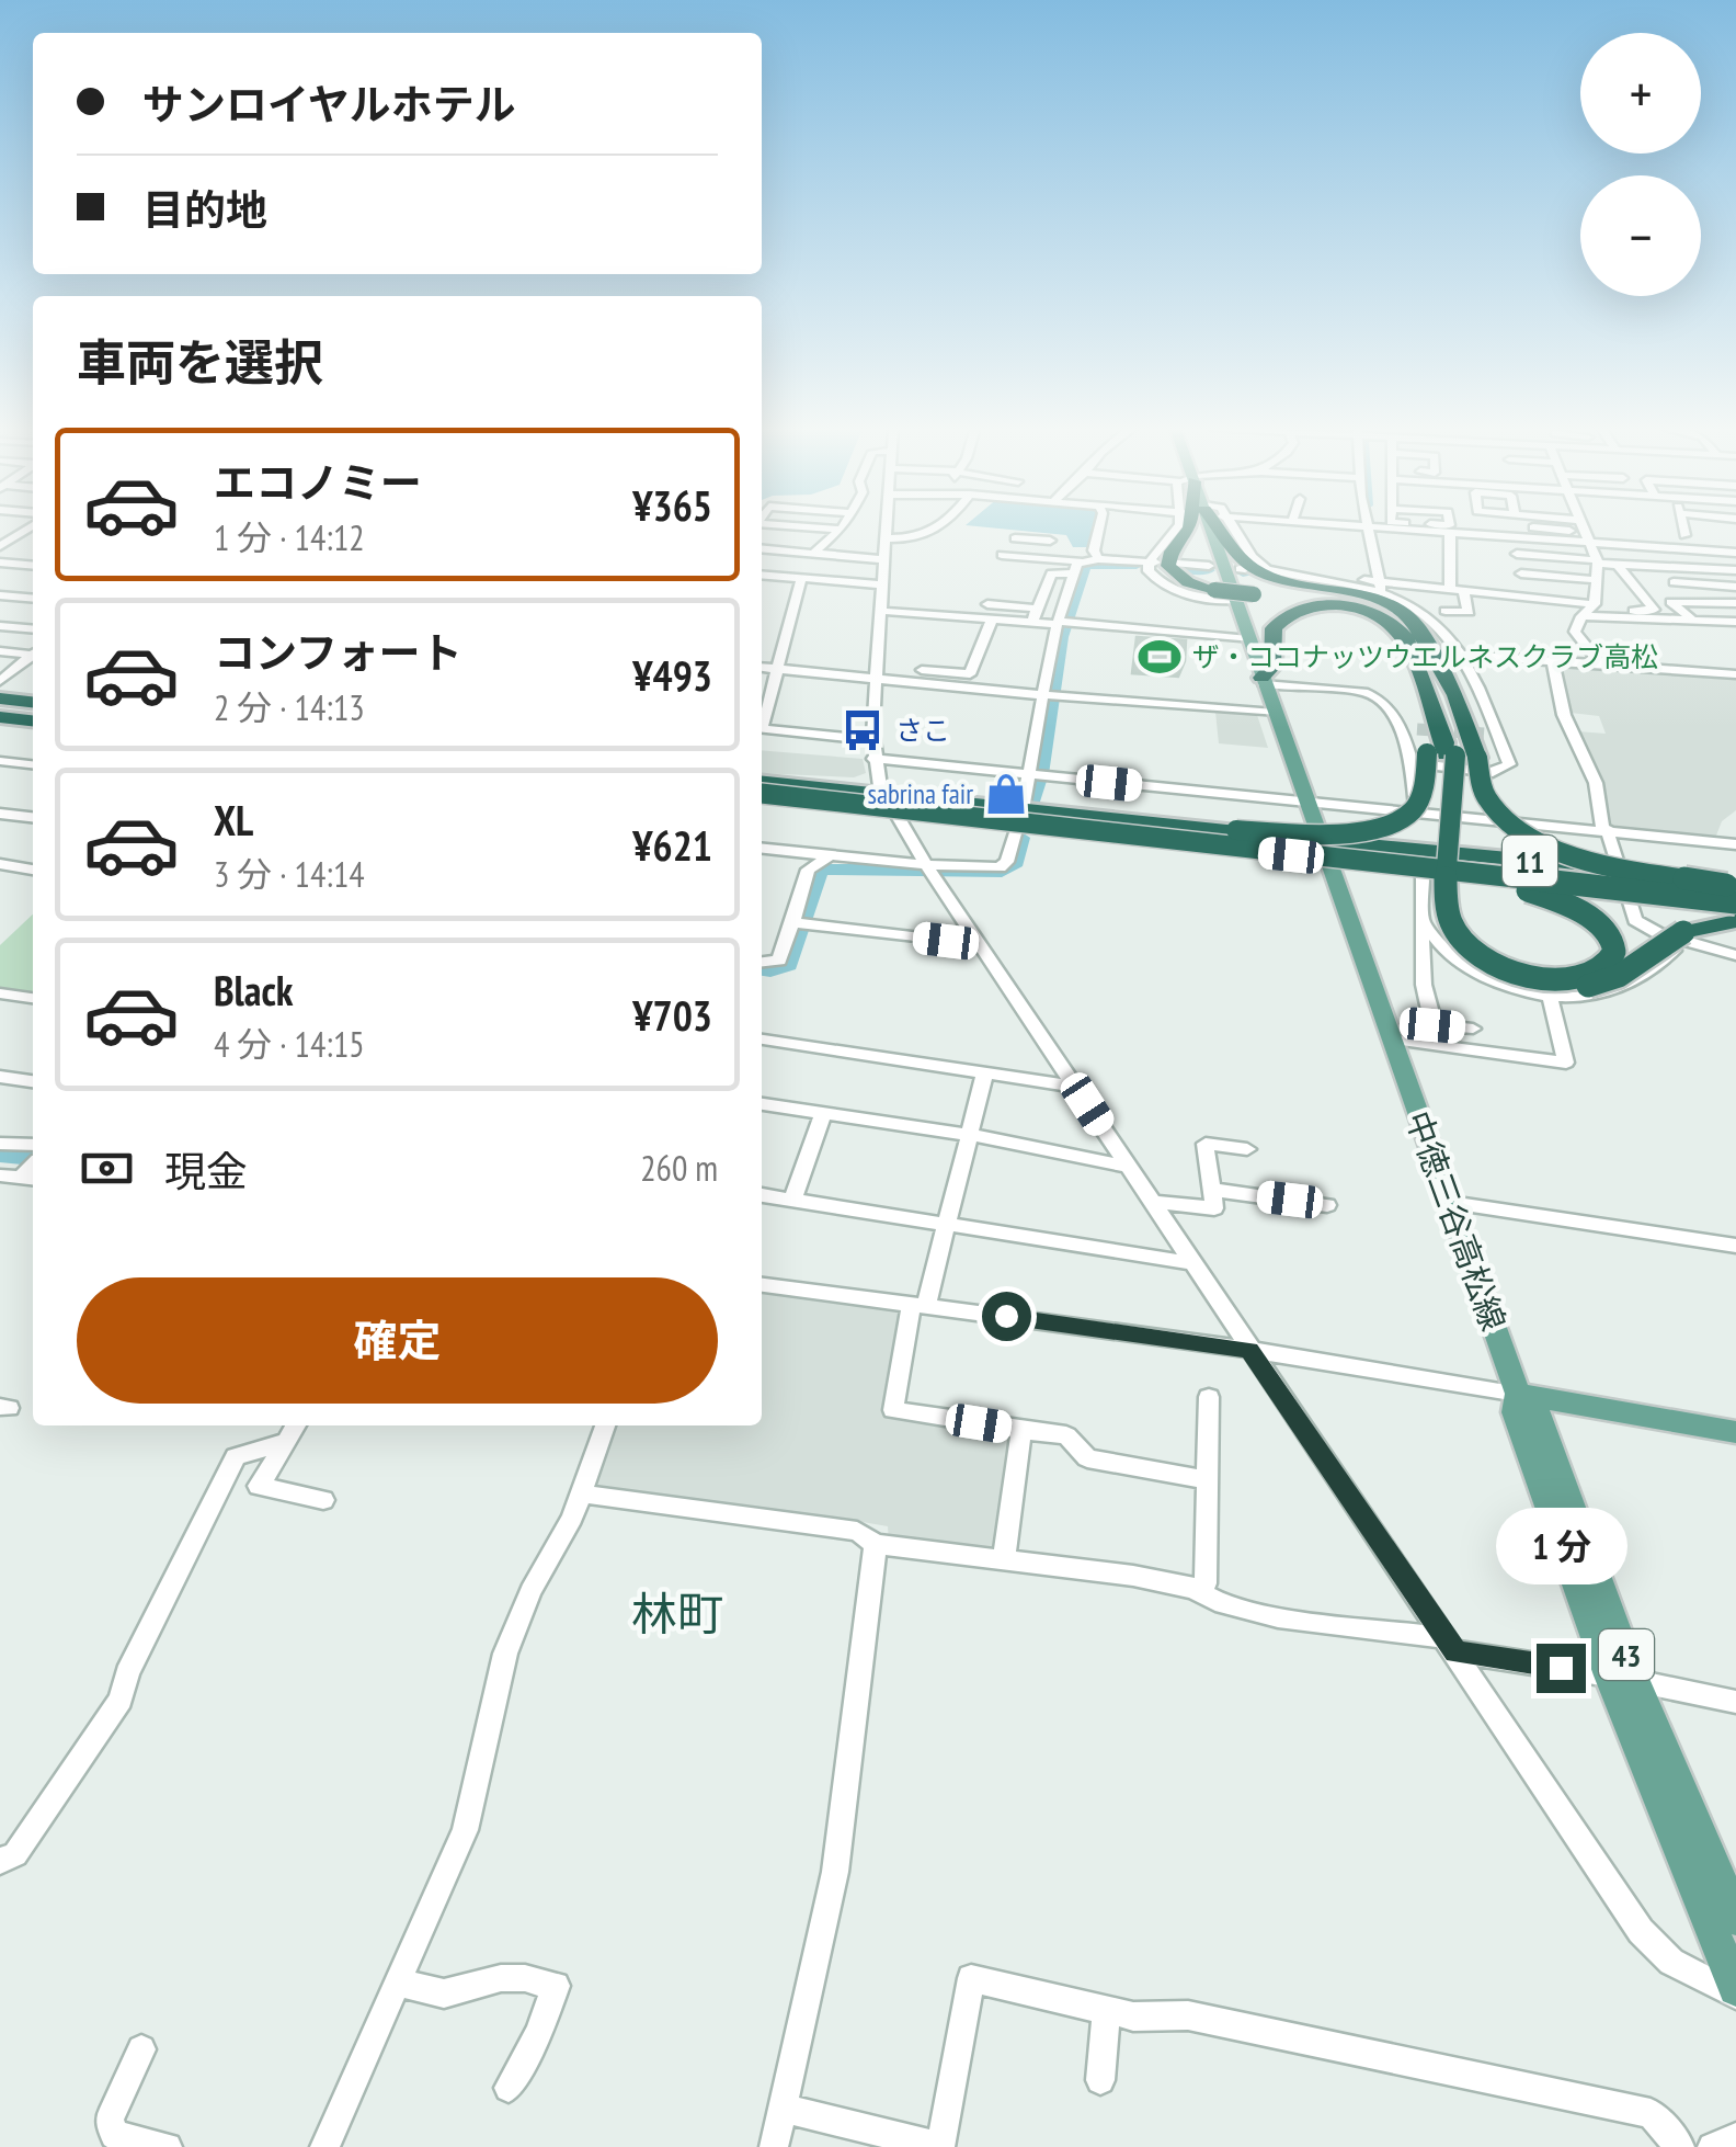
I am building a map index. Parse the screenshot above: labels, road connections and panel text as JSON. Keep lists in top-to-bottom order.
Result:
{
  "streets": {
    "highway": ["11"],
    "main road": ["中徳三谷高松線", "43"]
  },
  "crossings": [
    ["11", "中徳三谷高松線"]
  ],
  "districts": ["林町"],
  "places": {
    "sports": ["ザ・ココナッツウエルネスクラブ高松"],
    "bus stop": ["さこ"],
    "shop": ["sabrina fair"]
  },
  "page": {
    "map_buttons": ["+", "−"],
    "banner": ["サンロイヤルホテル", "目的地"],
    "heading": "車両を選択",
    "list": [
      {
        "name": "エコノミー",
        "note": "1 分 · 14:12",
        "value": "¥365"
      },
      {
        "name": "コンフォート",
        "note": "2 分 · 14:13",
        "value": "¥493"
      },
      {
        "name": "XL",
        "note": "3 分 · 14:14",
        "value": "¥621"
      },
      {
        "name": "Black",
        "note": "4 分 · 14:15",
        "value": "¥703"
      }
    ],
    "pay": ["現金", "260 m"],
    "buttons": "確定",
    "bubble": "1 分"
  }
}
